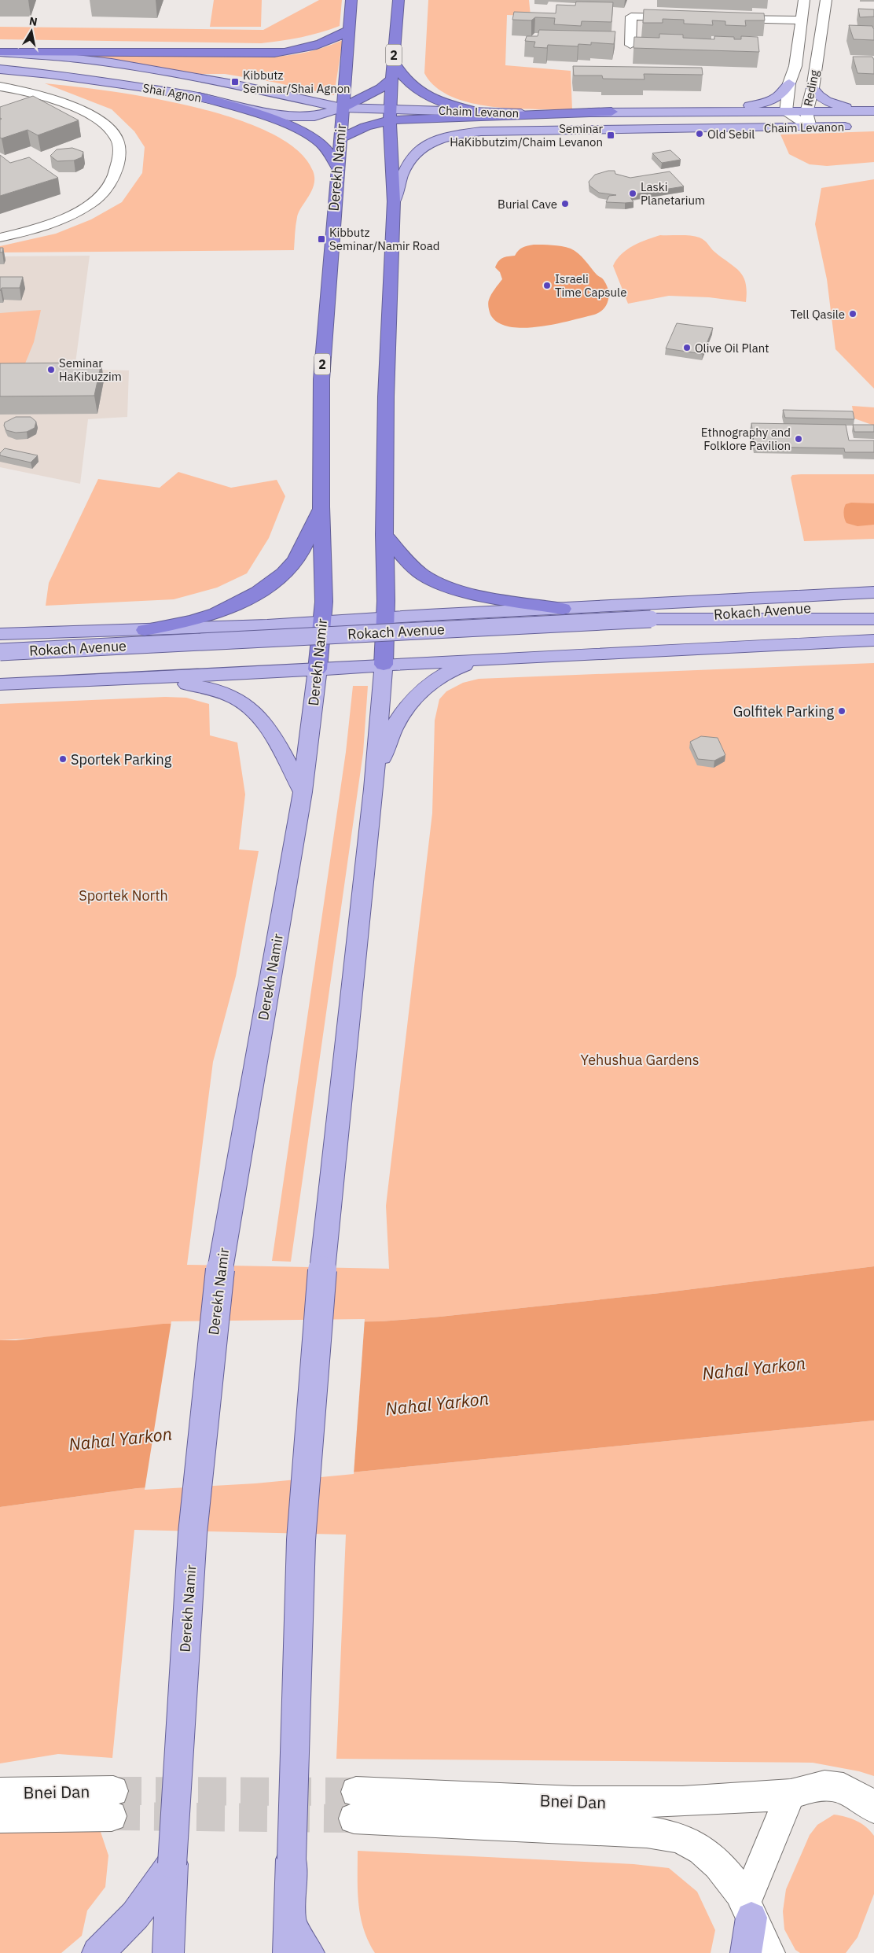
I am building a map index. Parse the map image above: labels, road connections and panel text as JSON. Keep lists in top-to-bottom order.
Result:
{
  "streets": {
    "highway": ["2", "Derekh Namir"],
    "main road": ["Shai Agnon", "Chaim Levanon", "Rokach Avenue"],
    "street": ["Reding", "Bnei Dan"]
  },
  "crossings": [
    ["2", "Chaim Levanon"],
    ["Reding", "Chaim Levanon"],
    ["Shai Agnon", "Derekh Namir"]
  ],
  "water": ["Nahal Yarkon"],
  "parks": ["Sportek North", "Yehushua Gardens"],
  "places": {
    "transit": ["Kibbutz Seminar/Shai Agnon", "Seminar HaKibbutzim/Chaim Levanon", "Kibbutz Seminar/Namir Road"],
    "other": [
      "Old Sebil",
      "Laski Planetarium",
      "Burial Cave",
      "Israeli Time Capsule",
      "Tell Qasile",
      "Olive Oil Plant",
      "Seminar HaKibuzzim",
      "Ethnography and Folklore Pavilion",
      "Golfitek Parking",
      "Sportek Parking"
    ]
  },
  "north": "top"
}
